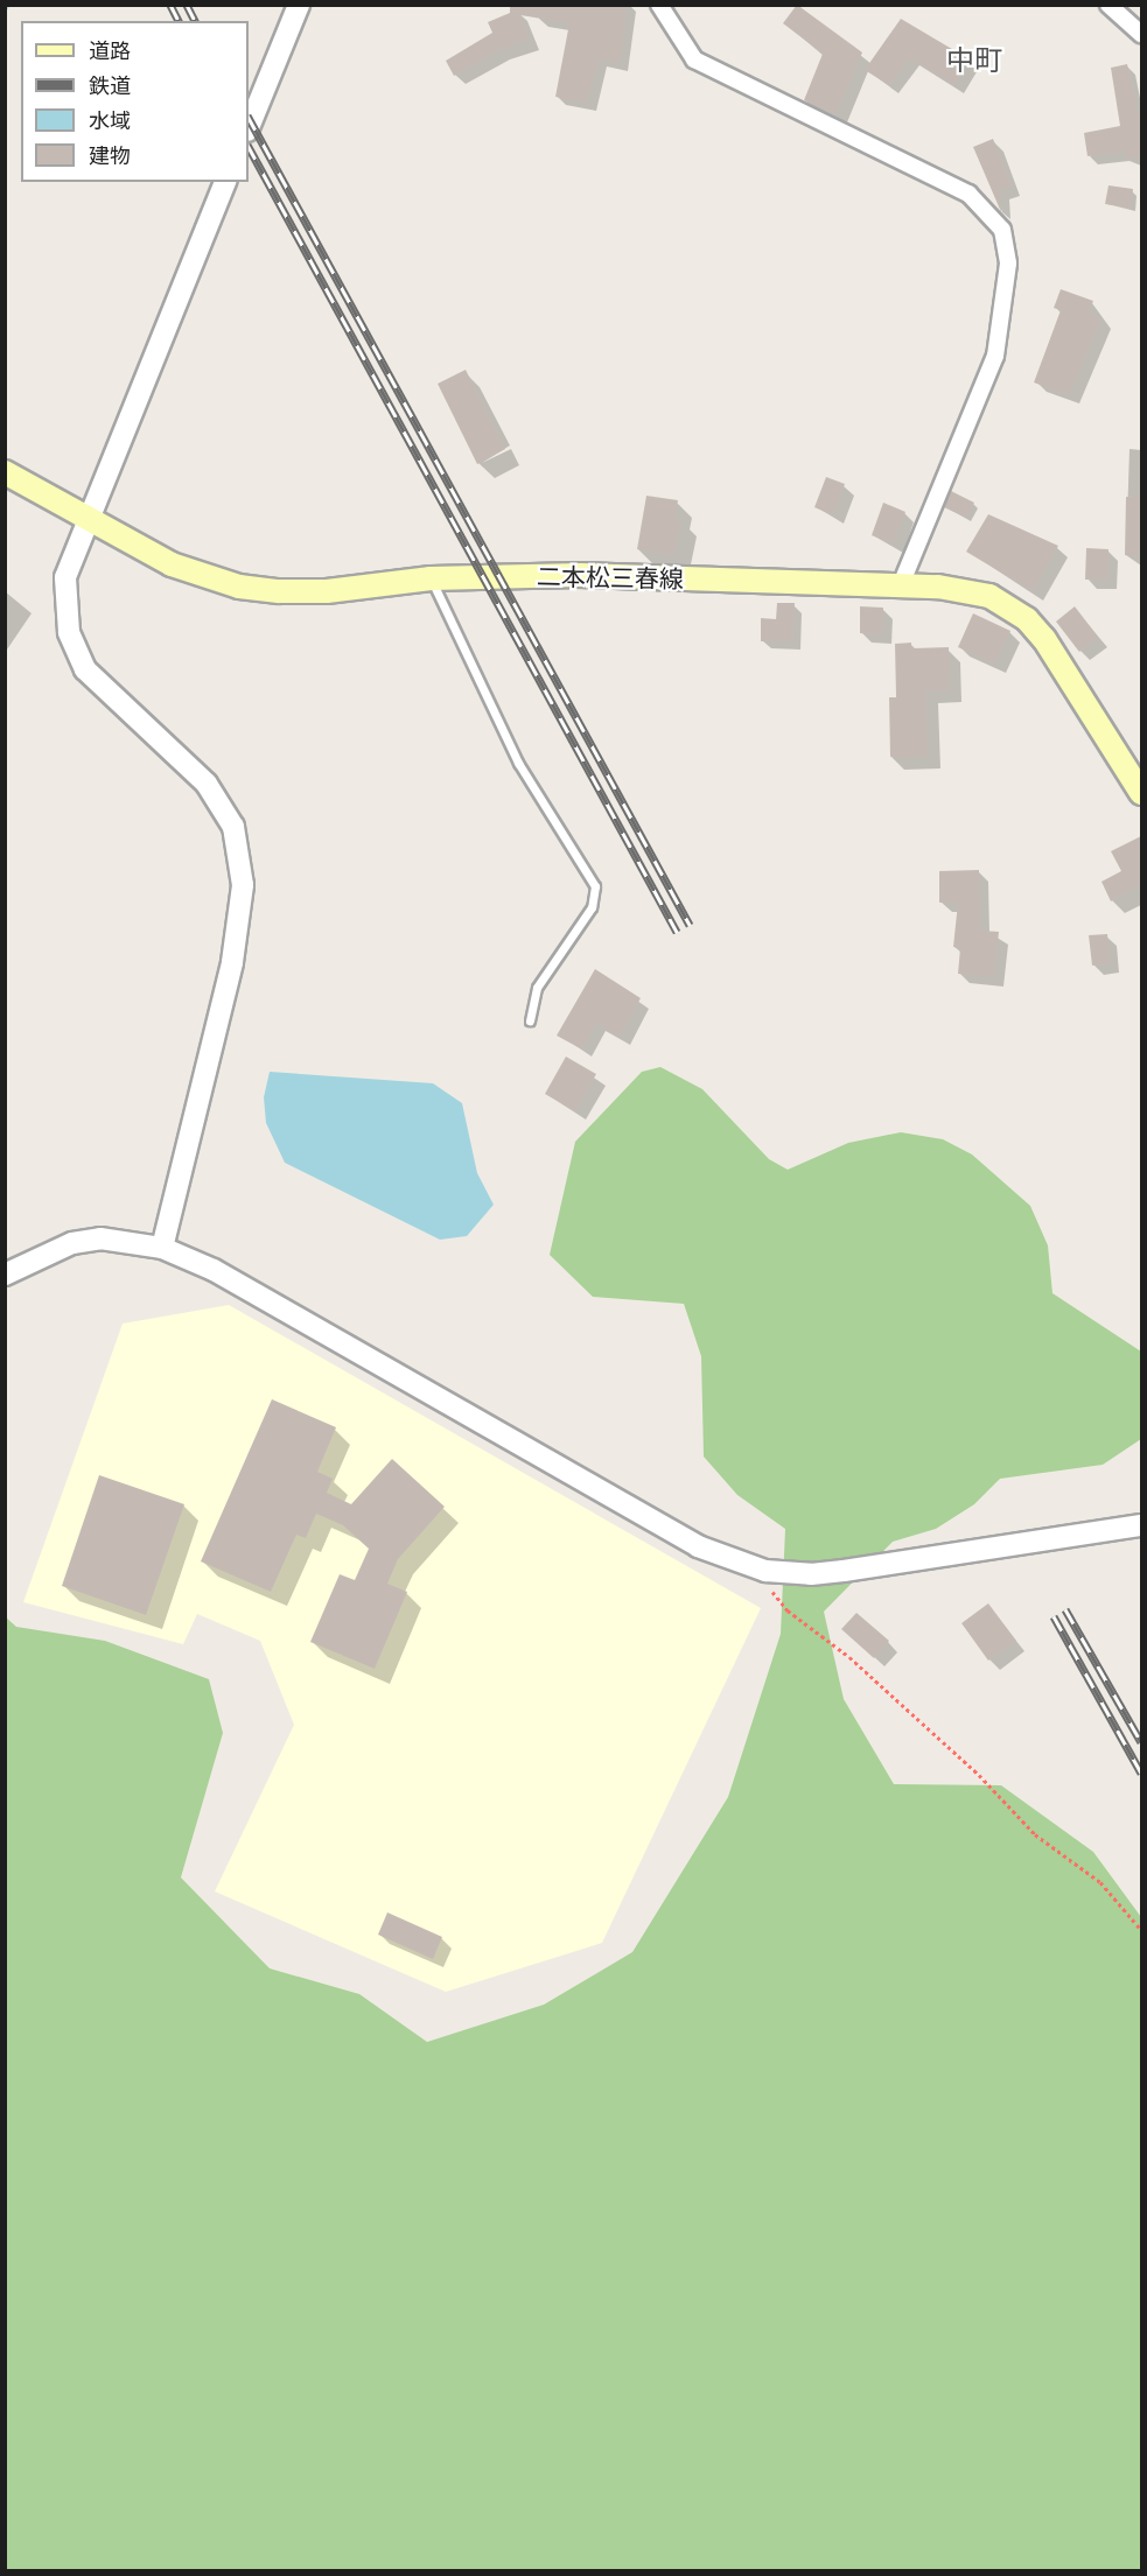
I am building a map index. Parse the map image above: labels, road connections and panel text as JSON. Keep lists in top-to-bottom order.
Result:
{
  "streets": {
    "main road": ["二本松三春線"]
  },
  "districts": ["中町"],
  "legend": [
    "道路",
    "鉄道",
    "水域",
    "建物"
  ]
}
